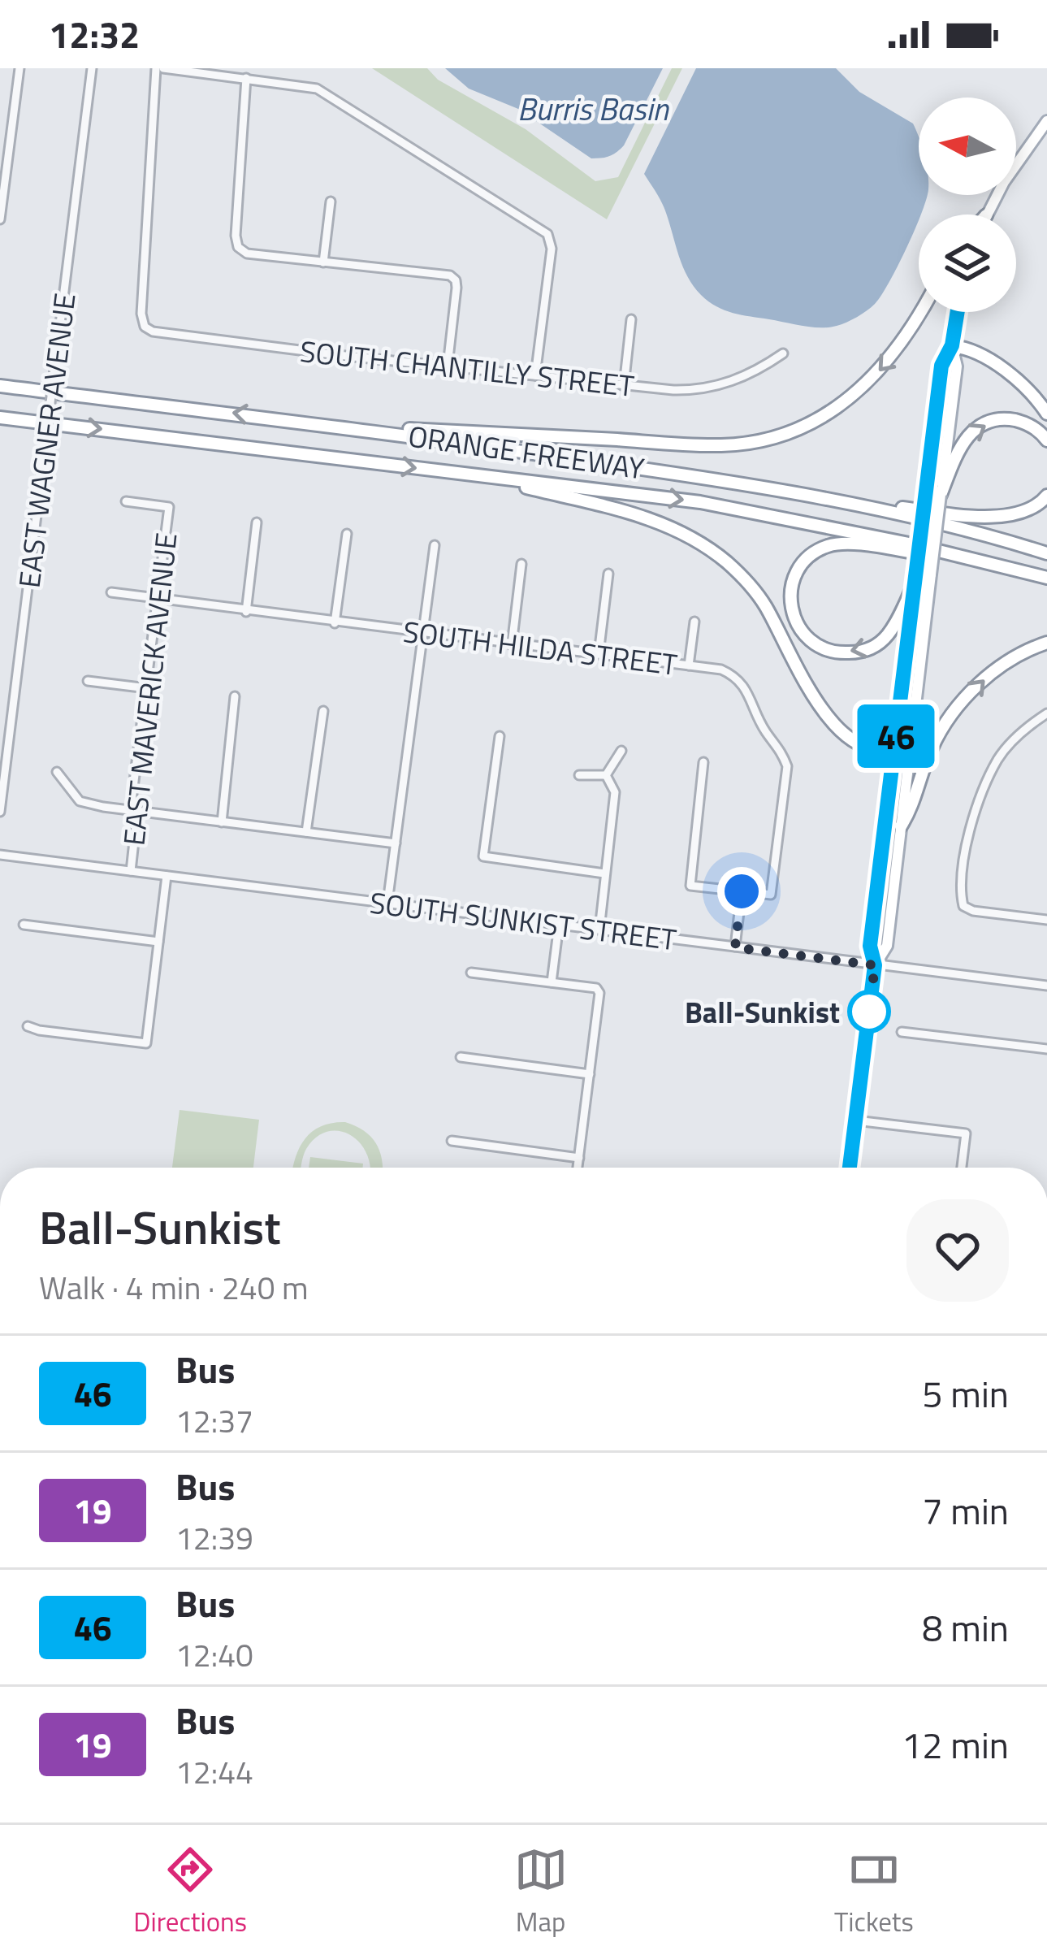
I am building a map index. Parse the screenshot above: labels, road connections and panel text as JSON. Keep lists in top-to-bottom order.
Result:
{
  "streets": {
    "highway": ["ORANGE FREEWAY"],
    "street": [
      "SOUTH CHANTILLY STREET",
      "EAST WAGNER AVENUE",
      "SOUTH HILDA STREET",
      "EAST MAVERICK AVENUE",
      "SOUTH SUNKIST STREET"
    ]
  },
  "crossings": [
    ["SOUTH HILDA STREET", "EAST MAVERICK AVENUE"],
    ["EAST MAVERICK AVENUE", "SOUTH SUNKIST STREET"]
  ],
  "water": ["Burris Basin"],
  "places": ["Ball-Sunkist"],
  "lines": ["bus line 46"],
  "north": "left",
  "page": {
    "status": "12:32",
    "on_map": "46",
    "heading": ["Ball-Sunkist", "Walk · 4 min · 240 m"],
    "list": [
      {
        "mark": "46",
        "name": "Bus",
        "note": "12:37",
        "value": "5 min"
      },
      {
        "mark": "19",
        "name": "Bus",
        "note": "12:39",
        "value": "7 min"
      },
      {
        "mark": "46",
        "name": "Bus",
        "note": "12:40",
        "value": "8 min"
      },
      {
        "mark": "19",
        "name": "Bus",
        "note": "12:44",
        "value": "12 min"
      }
    ],
    "tabs": ["Directions", "Map", "Tickets"]
  }
}
